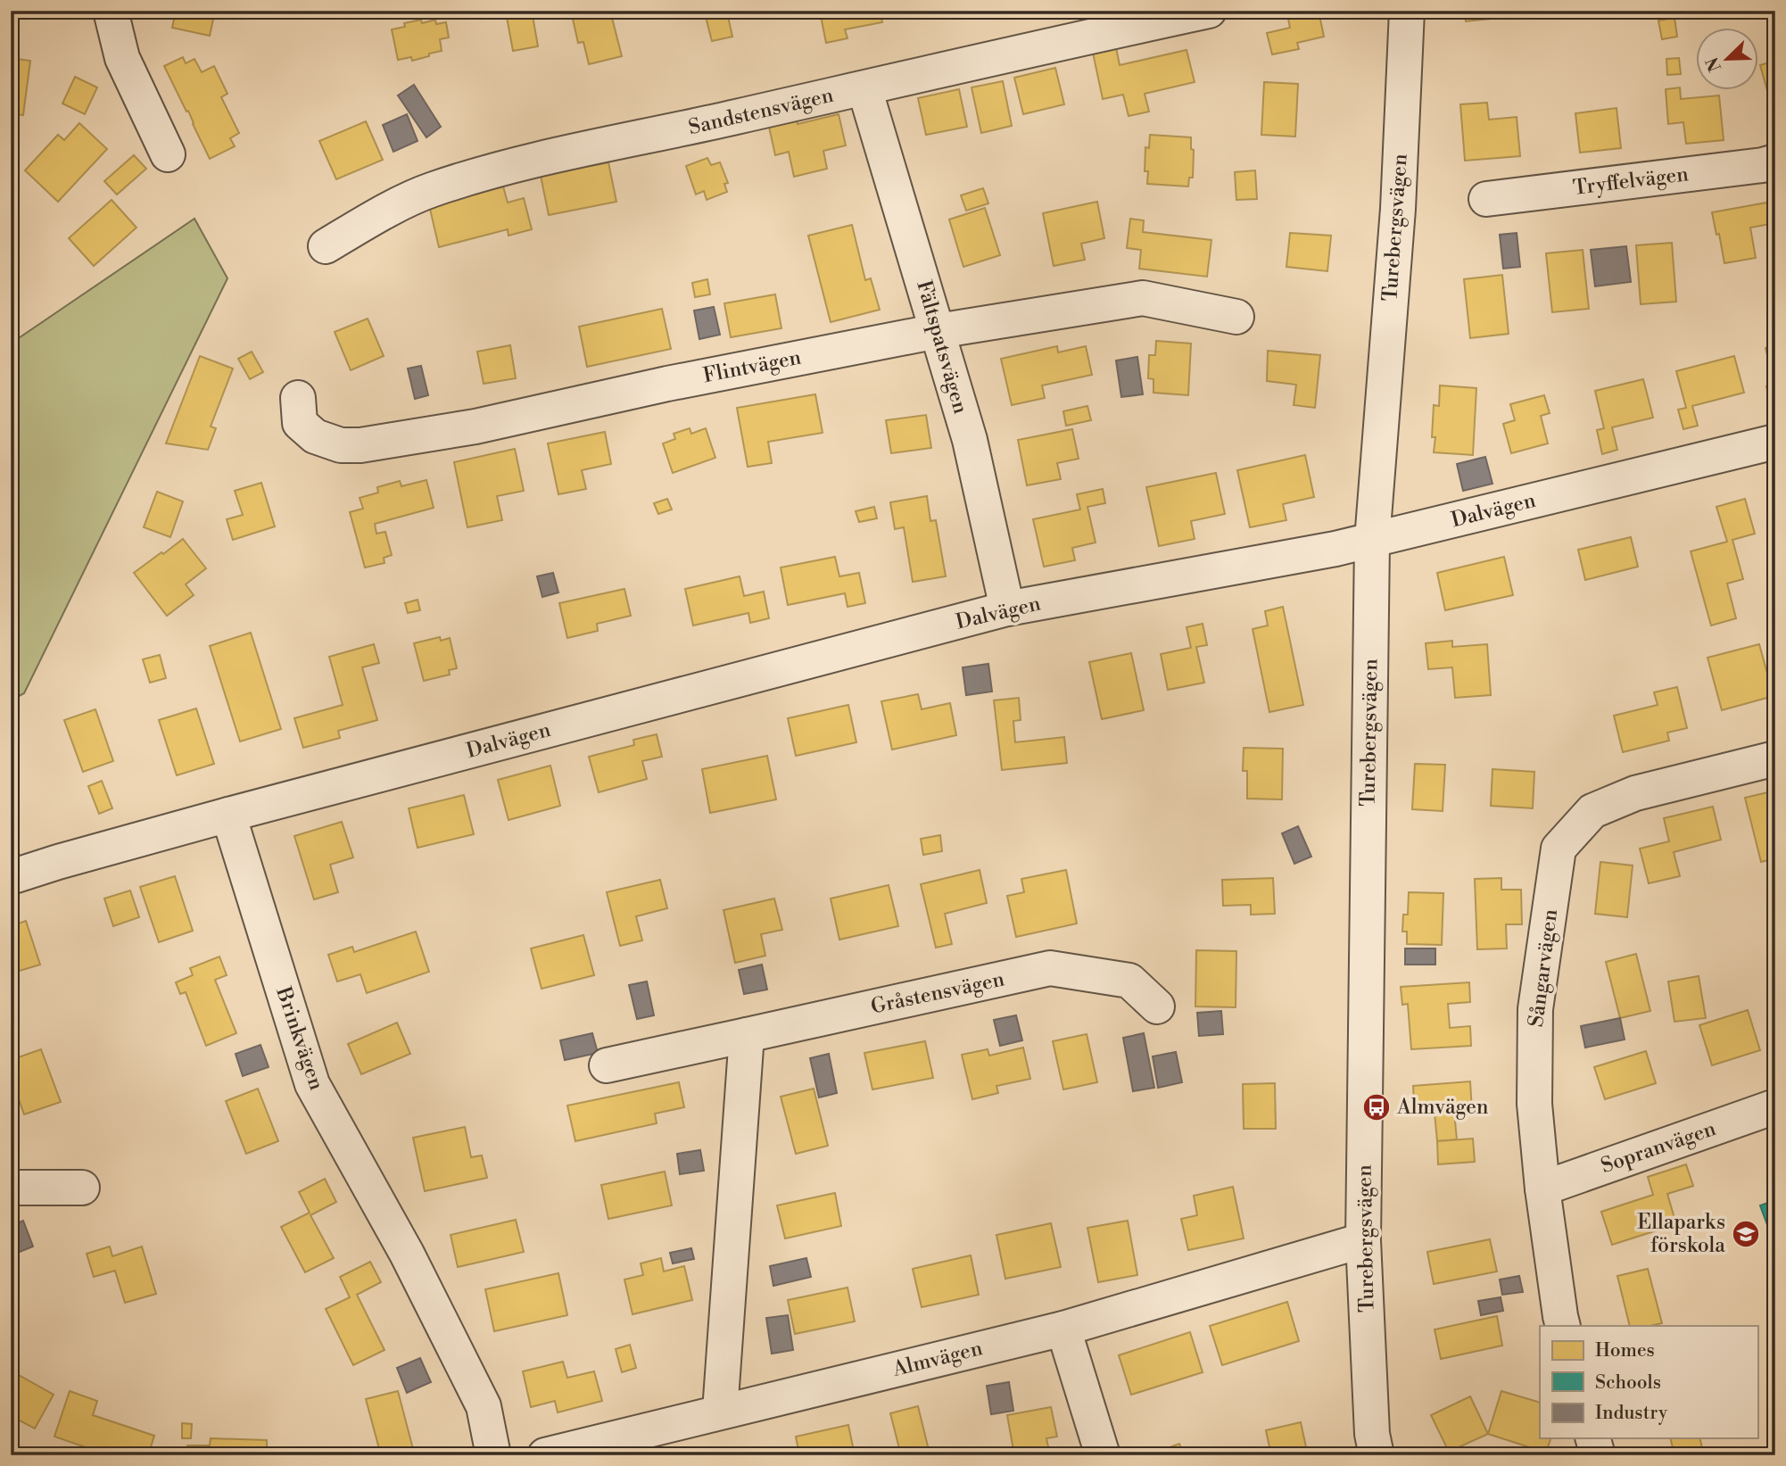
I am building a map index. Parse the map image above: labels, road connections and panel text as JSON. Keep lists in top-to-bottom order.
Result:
{
  "streets": {
    "street": [
      "Sandstensvägen",
      "Tryffelvägen",
      "Turebergsvägen",
      "Fältspatsvägen",
      "Flintvägen",
      "Dalvägen",
      "Sångarvägen",
      "Gråstensvägen",
      "Brinkvägen",
      "Sopranvägen",
      "Almvägen"
    ]
  },
  "crossings": [
    ["Sandstensvägen", "Fältspatsvägen"],
    ["Turebergsvägen", "Dalvägen"],
    ["Turebergsvägen", "Almvägen"],
    ["Fältspatsvägen", "Flintvägen"],
    ["Fältspatsvägen", "Dalvägen"],
    ["Dalvägen", "Brinkvägen"],
    ["Sångarvägen", "Sopranvägen"]
  ],
  "places": {
    "bus stop": ["Almvägen"],
    "school or university": ["Ellaparks förskola"]
  },
  "legend": ["Homes", "Schools", "Industry"],
  "north": "bottom left"
}
